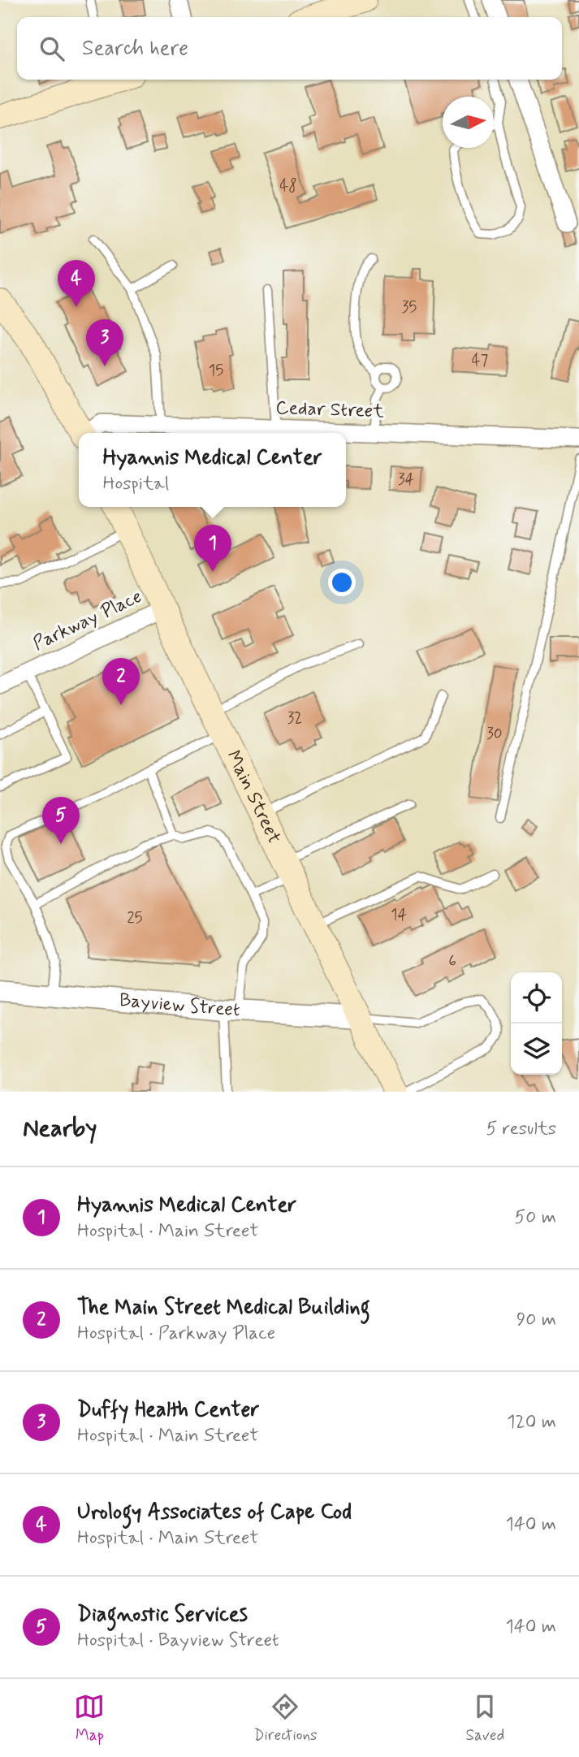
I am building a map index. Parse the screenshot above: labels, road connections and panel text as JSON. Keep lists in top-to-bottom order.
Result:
{
  "streets": {
    "main road": ["Main Street"],
    "street": ["Cedar Street", "Parkway Place", "Bayview Street"]
  },
  "crossings": [
    ["Parkway Place", "Main Street"],
    ["Main Street", "Bayview Street"]
  ],
  "house_numbers": [
    "48",
    "35",
    "47",
    "15",
    "34",
    "32",
    "30",
    "14",
    "25",
    "6"
  ],
  "north": "right",
  "page": {
    "search": "Search here",
    "pins": [
      "4",
      "3",
      "1",
      "2",
      "5"
    ],
    "popup": ["Hyannis Medical Center", "Hospital"],
    "heading": ["Nearby", "5 results"],
    "list": [
      {
        "mark": "1",
        "name": "Hyannis Medical Center",
        "note": "Hospital · Main Street",
        "value": "50 m"
      },
      {
        "mark": "2",
        "name": "The Main Street Medical Building",
        "note": "Hospital · Parkway Place",
        "value": "90 m"
      },
      {
        "mark": "3",
        "name": "Duffy Health Center",
        "note": "Hospital · Main Street",
        "value": "120 m"
      },
      {
        "mark": "4",
        "name": "Urology Associates of Cape Cod",
        "note": "Hospital · Main Street",
        "value": "140 m"
      },
      {
        "mark": "5",
        "name": "Diagnostic Services",
        "note": "Hospital · Bayview Street",
        "value": "140 m"
      }
    ],
    "nav": ["Map", "Directions", "Saved"]
  }
}
